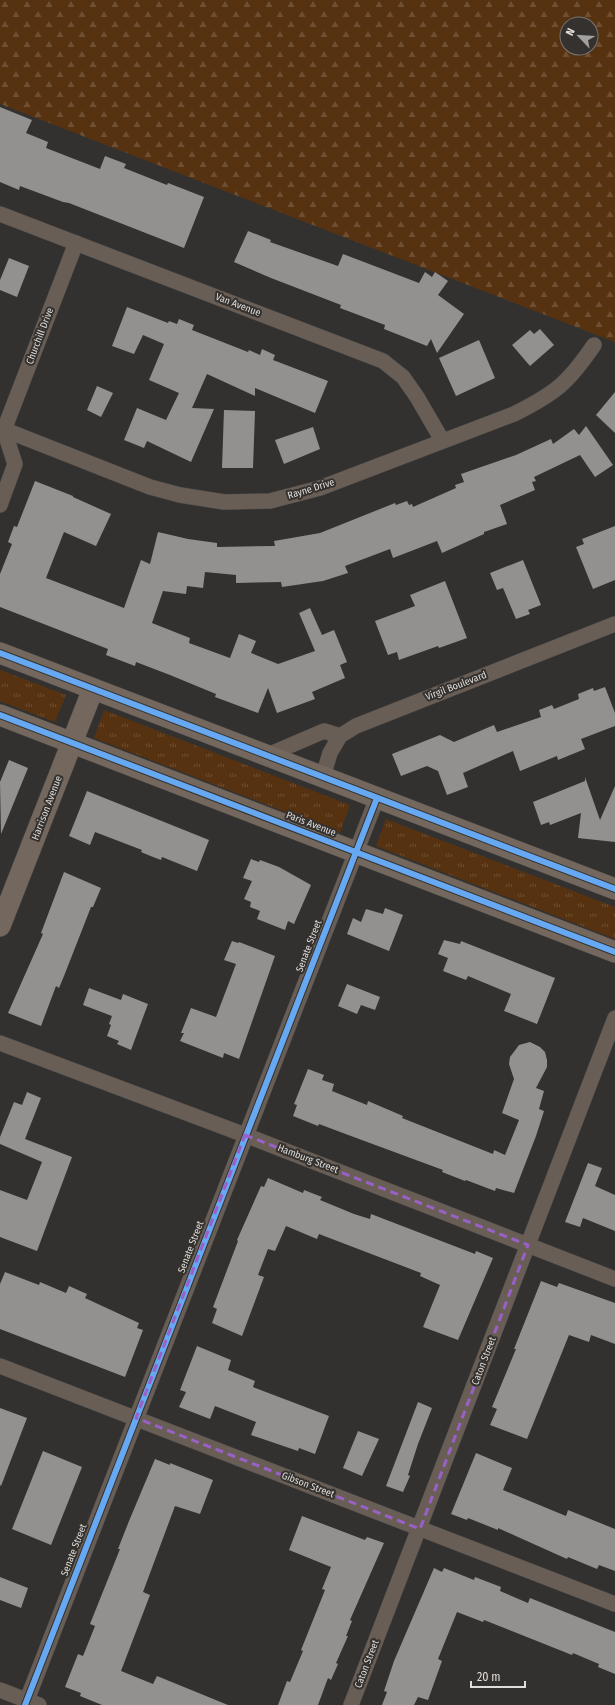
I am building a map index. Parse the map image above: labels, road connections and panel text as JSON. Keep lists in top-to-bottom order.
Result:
{
  "streets": {
    "street": [
      "Van Avenue",
      "Churchill Drive",
      "Rayne Drive",
      "Virgil Boulevard",
      "Harrison Avenue",
      "Paris Avenue",
      "Senate Street",
      "Hamburg Street",
      "Caton Street",
      "Gibson Street"
    ]
  },
  "crossings": [
    ["Van Avenue", "Churchill Drive"],
    ["Van Avenue", "Rayne Drive"],
    ["Churchill Drive", "Rayne Drive"],
    ["Harrison Avenue", "Paris Avenue"],
    ["Paris Avenue", "Senate Street"],
    ["Senate Street", "Hamburg Street"],
    ["Senate Street", "Gibson Street"],
    ["Hamburg Street", "Caton Street"],
    ["Caton Street", "Gibson Street"]
  ],
  "scale_bar": "20 m",
  "north": "top left"
}
